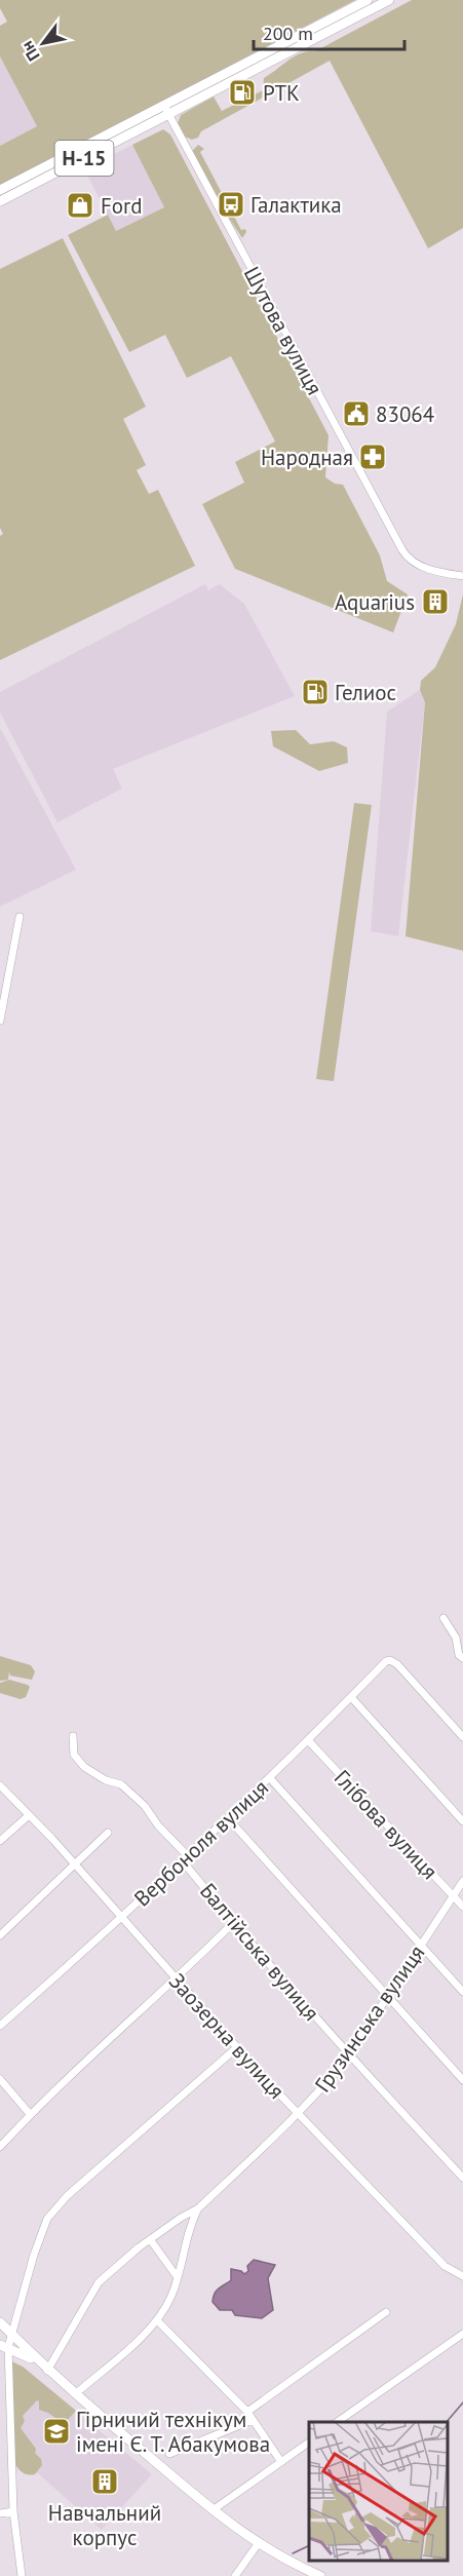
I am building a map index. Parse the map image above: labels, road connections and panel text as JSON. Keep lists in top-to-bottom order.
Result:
{
  "streets": {
    "main road": ["Н-15"],
    "street": [
      "Шутова вулиця",
      "Глібова вулиця",
      "Вербоноля вулиця",
      "Балтійська вулиця",
      "Грузинська вулиця",
      "Заозерна вулиця"
    ]
  },
  "crossings": [
    ["Н-15", "Шутова вулиця"],
    ["Глібова вулиця", "Вербоноля вулиця"],
    ["Глібова вулиця", "Грузинська вулиця"],
    ["Вербоноля вулиця", "Балтійська вулиця"],
    ["Вербоноля вулиця", "Заозерна вулиця"],
    ["Балтійська вулиця", "Грузинська вулиця"],
    ["Грузинська вулиця", "Заозерна вулиця"]
  ],
  "places": {
    "fuel station": ["РТК", "Гелиос"],
    "bus stop": ["Галактика"],
    "shop": ["Ford"],
    "public building": ["83064"],
    "pharmacy": ["Народная"],
    "building": ["Aquarius", "Навчальний корпус"],
    "school or university": ["Гірничий технікум імені Є. Т. Абакумова"]
  },
  "scale_bar": "200 m",
  "north": "bottom left"
}
